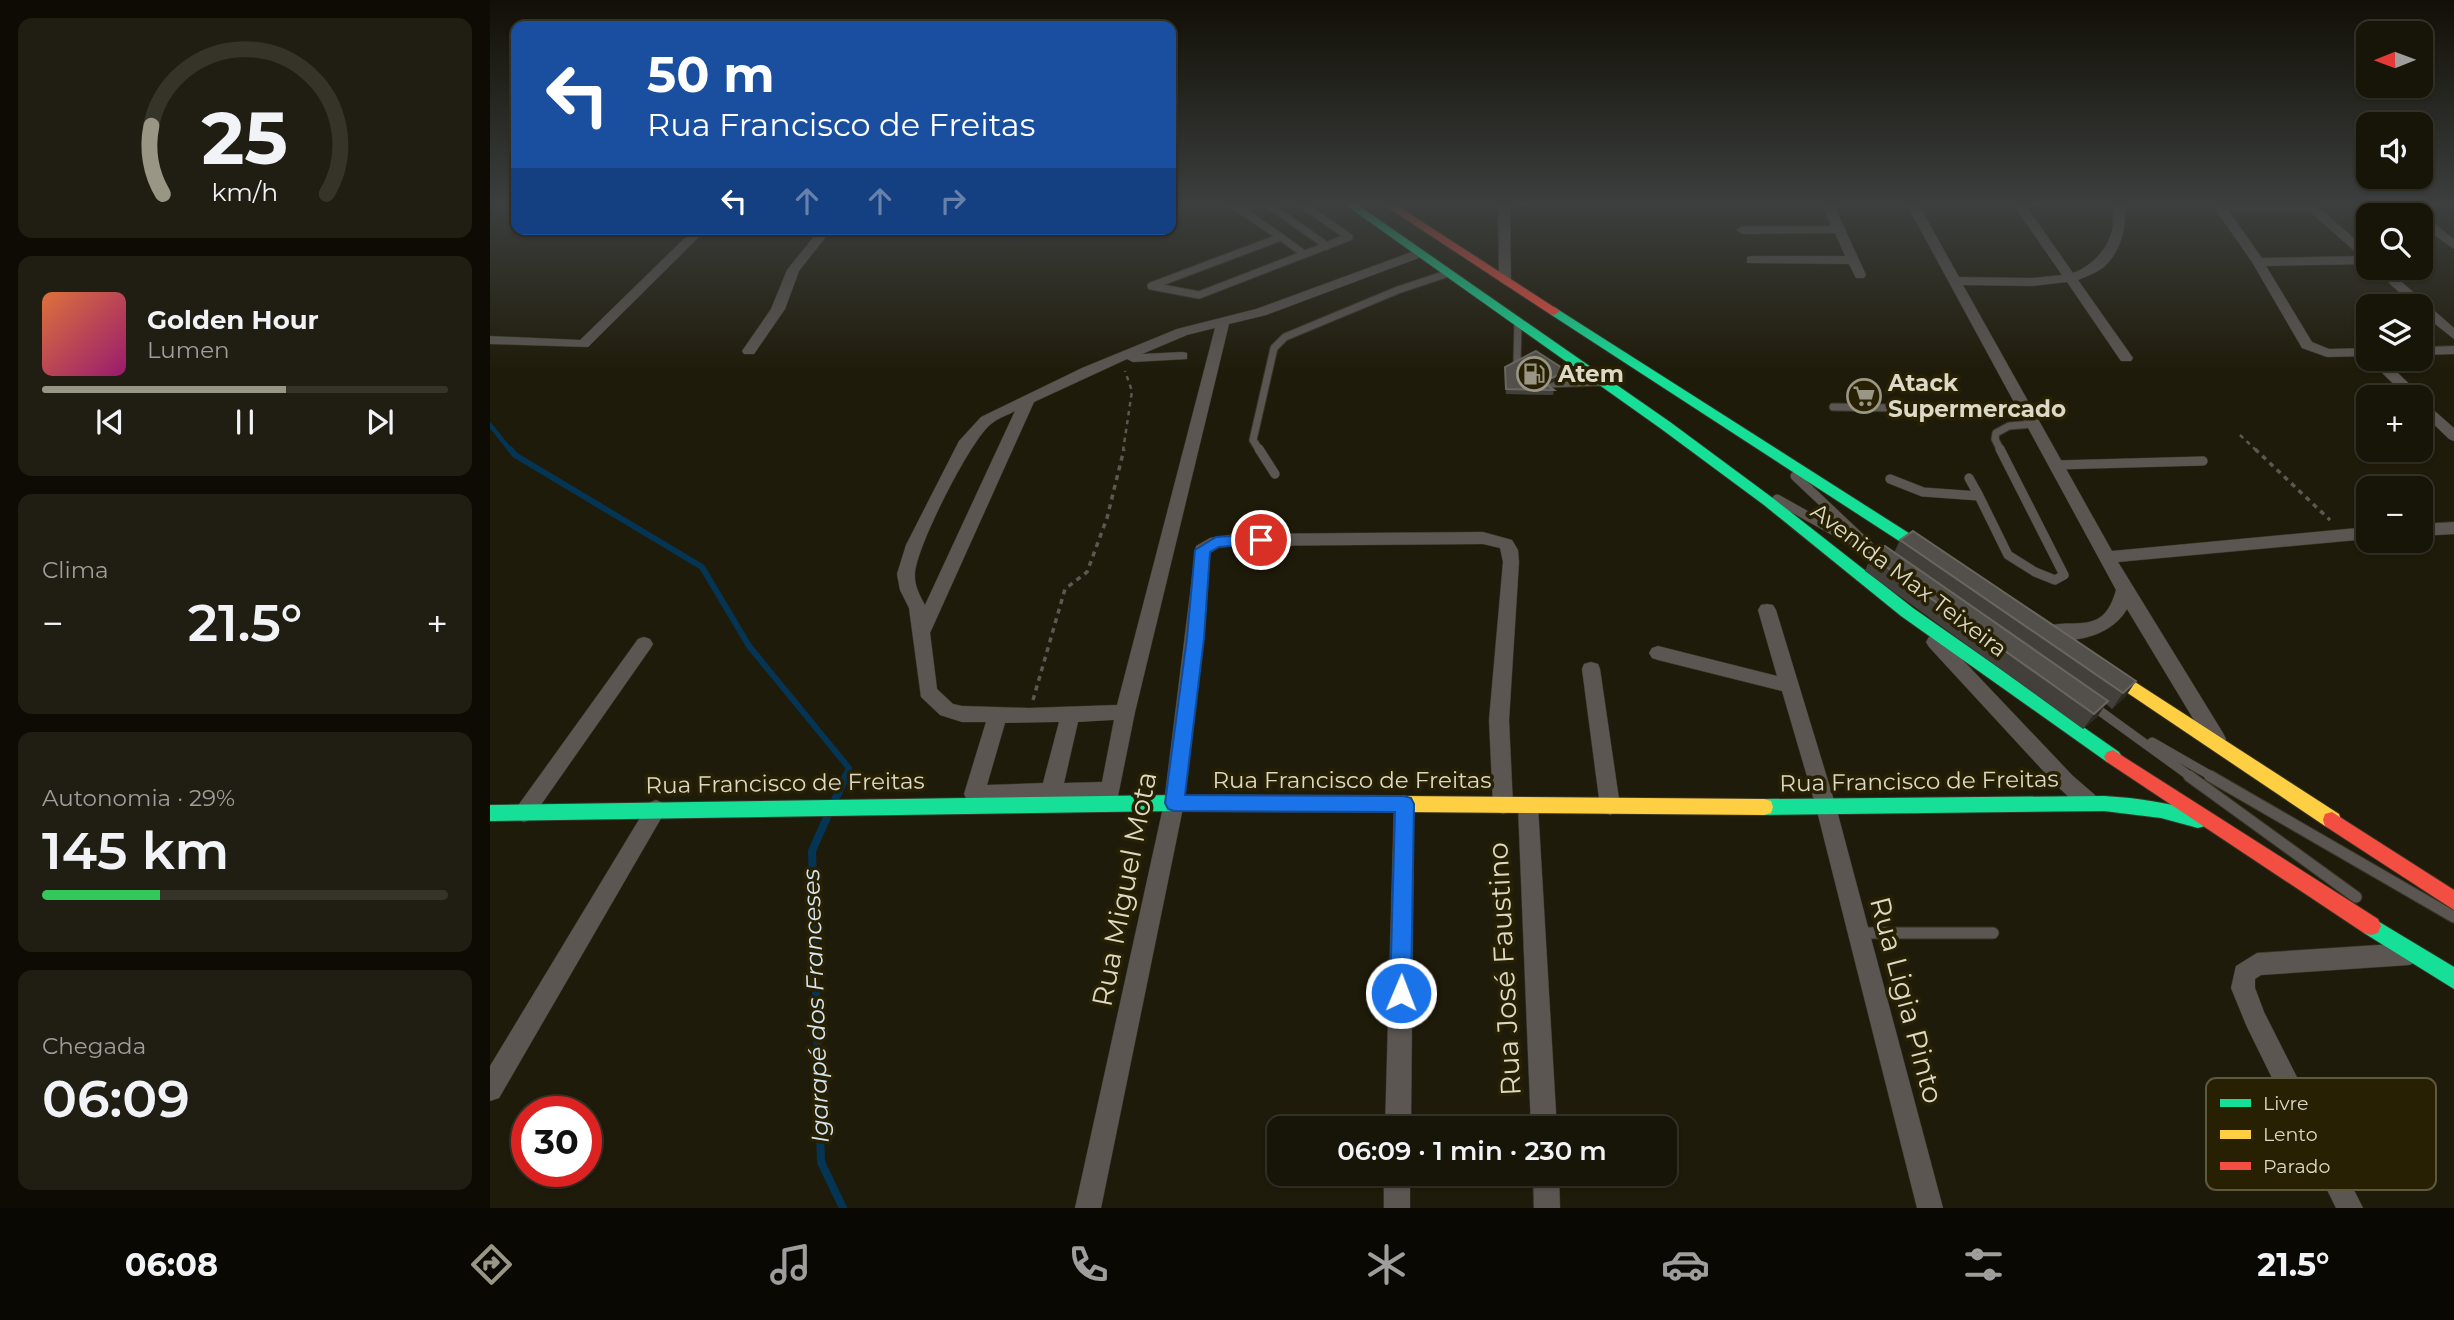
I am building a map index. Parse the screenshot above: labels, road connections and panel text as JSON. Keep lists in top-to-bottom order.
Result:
{
  "streets": {
    "main road": ["Avenida Max Teixeira", "Rua Francisco de Freitas"],
    "street": ["Rua Miguel Mota", "Rua José Faustino", "Rua Ligia Pinto"]
  },
  "crossings": [
    ["Avenida Max Teixeira", "Rua Francisco de Freitas"],
    ["Rua Francisco de Freitas", "Rua Miguel Mota"],
    ["Rua Francisco de Freitas", "Rua José Faustino"],
    ["Rua Francisco de Freitas", "Rua Ligia Pinto"]
  ],
  "water": ["Igarapé dos Franceses"],
  "places": {
    "fuel station": ["Atem"],
    "supermarket": ["Atack Supermercado"]
  },
  "legend": ["Livre", "Lento", "Parado"],
  "north": "left",
  "page": {
    "map_buttons": ["+", "−"],
    "turn": ["50 m", "Rua Francisco de Freitas"],
    "song": ["Golden Hour", "Lumen"],
    "tile": [
      "Clima",
      ["Autonomia · 29%", "145 km"],
      ["Chegada", "06:09"]
    ],
    "heat": ["−", "21.5°", "+"],
    "limit": "30",
    "trip": "06:09 · 1 min · 230 m",
    "tabs": ["06:08", "21.5°"],
    "gauge": ["25", "km/h"]
  }
}
